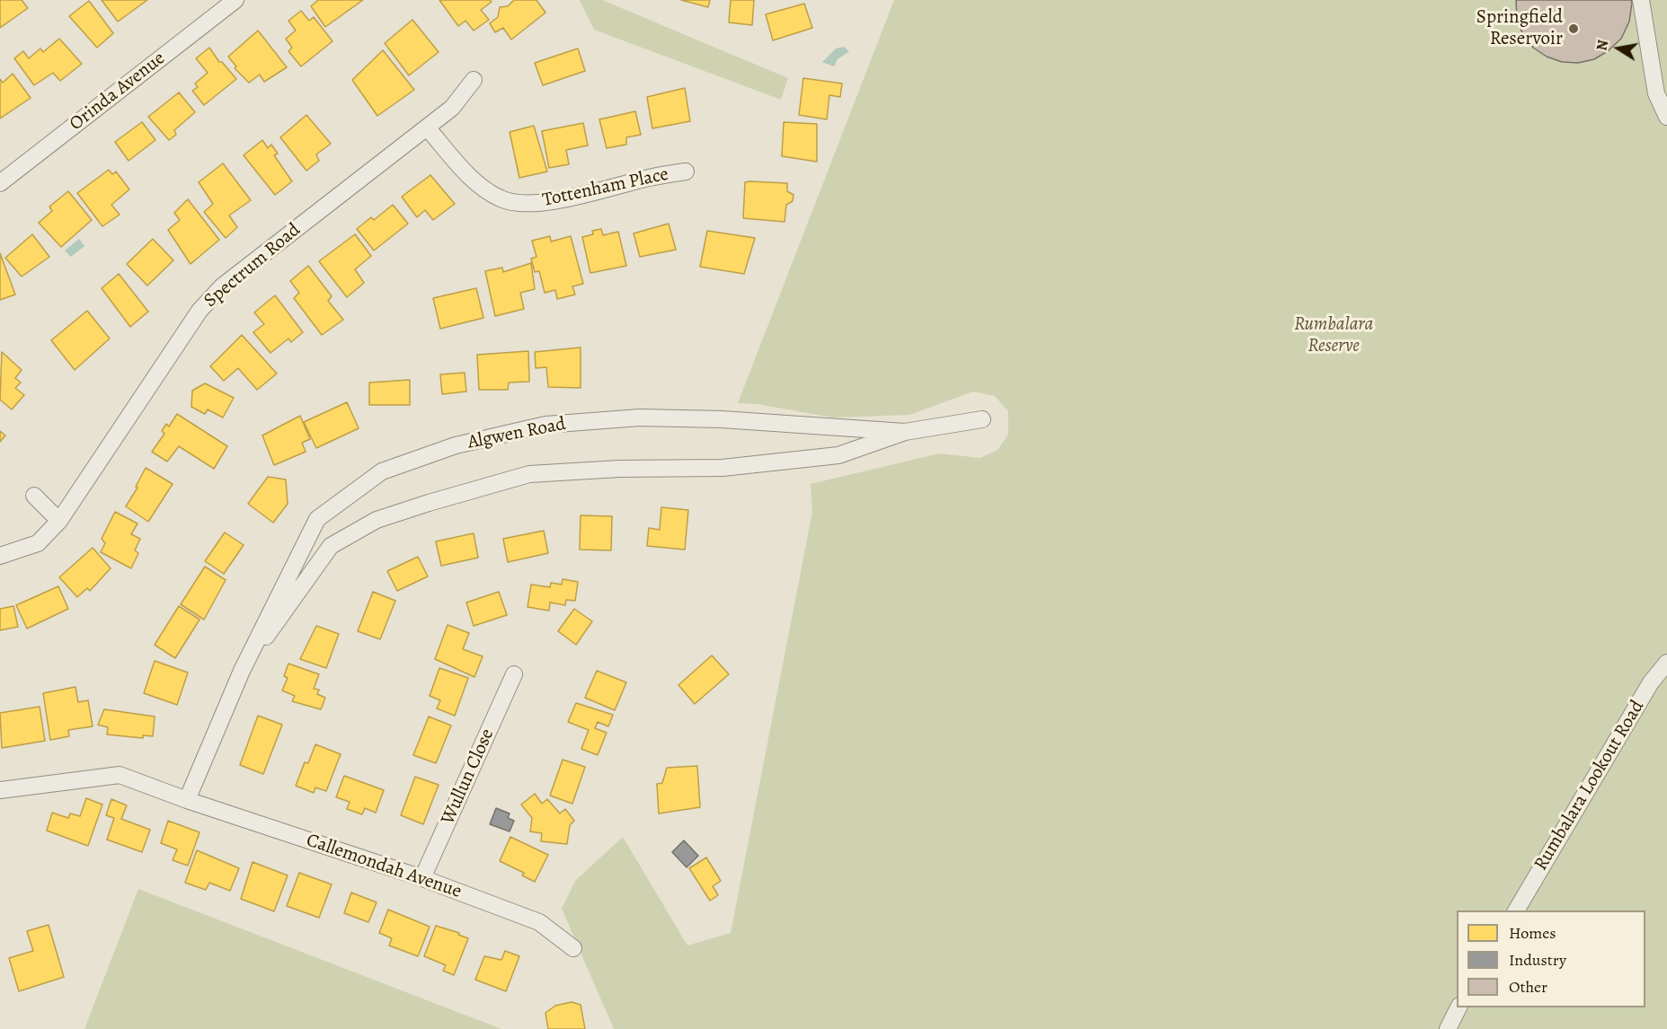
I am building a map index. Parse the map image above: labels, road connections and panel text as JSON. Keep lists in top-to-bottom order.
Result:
{
  "streets": {
    "street": [
      "Orinda Avenue",
      "Tottenham Place",
      "Spectrum Road",
      "Algwen Road",
      "Wullun Close",
      "Rumbalara Lookout Road",
      "Callemondah Avenue"
    ]
  },
  "crossings": [
    ["Tottenham Place", "Spectrum Road"],
    ["Algwen Road", "Callemondah Avenue"],
    ["Wullun Close", "Callemondah Avenue"]
  ],
  "parks": ["Rumbalara Reserve"],
  "places": ["Springfield Reservoir"],
  "legend": ["Homes", "Industry", "Other"],
  "north": "left"
}
